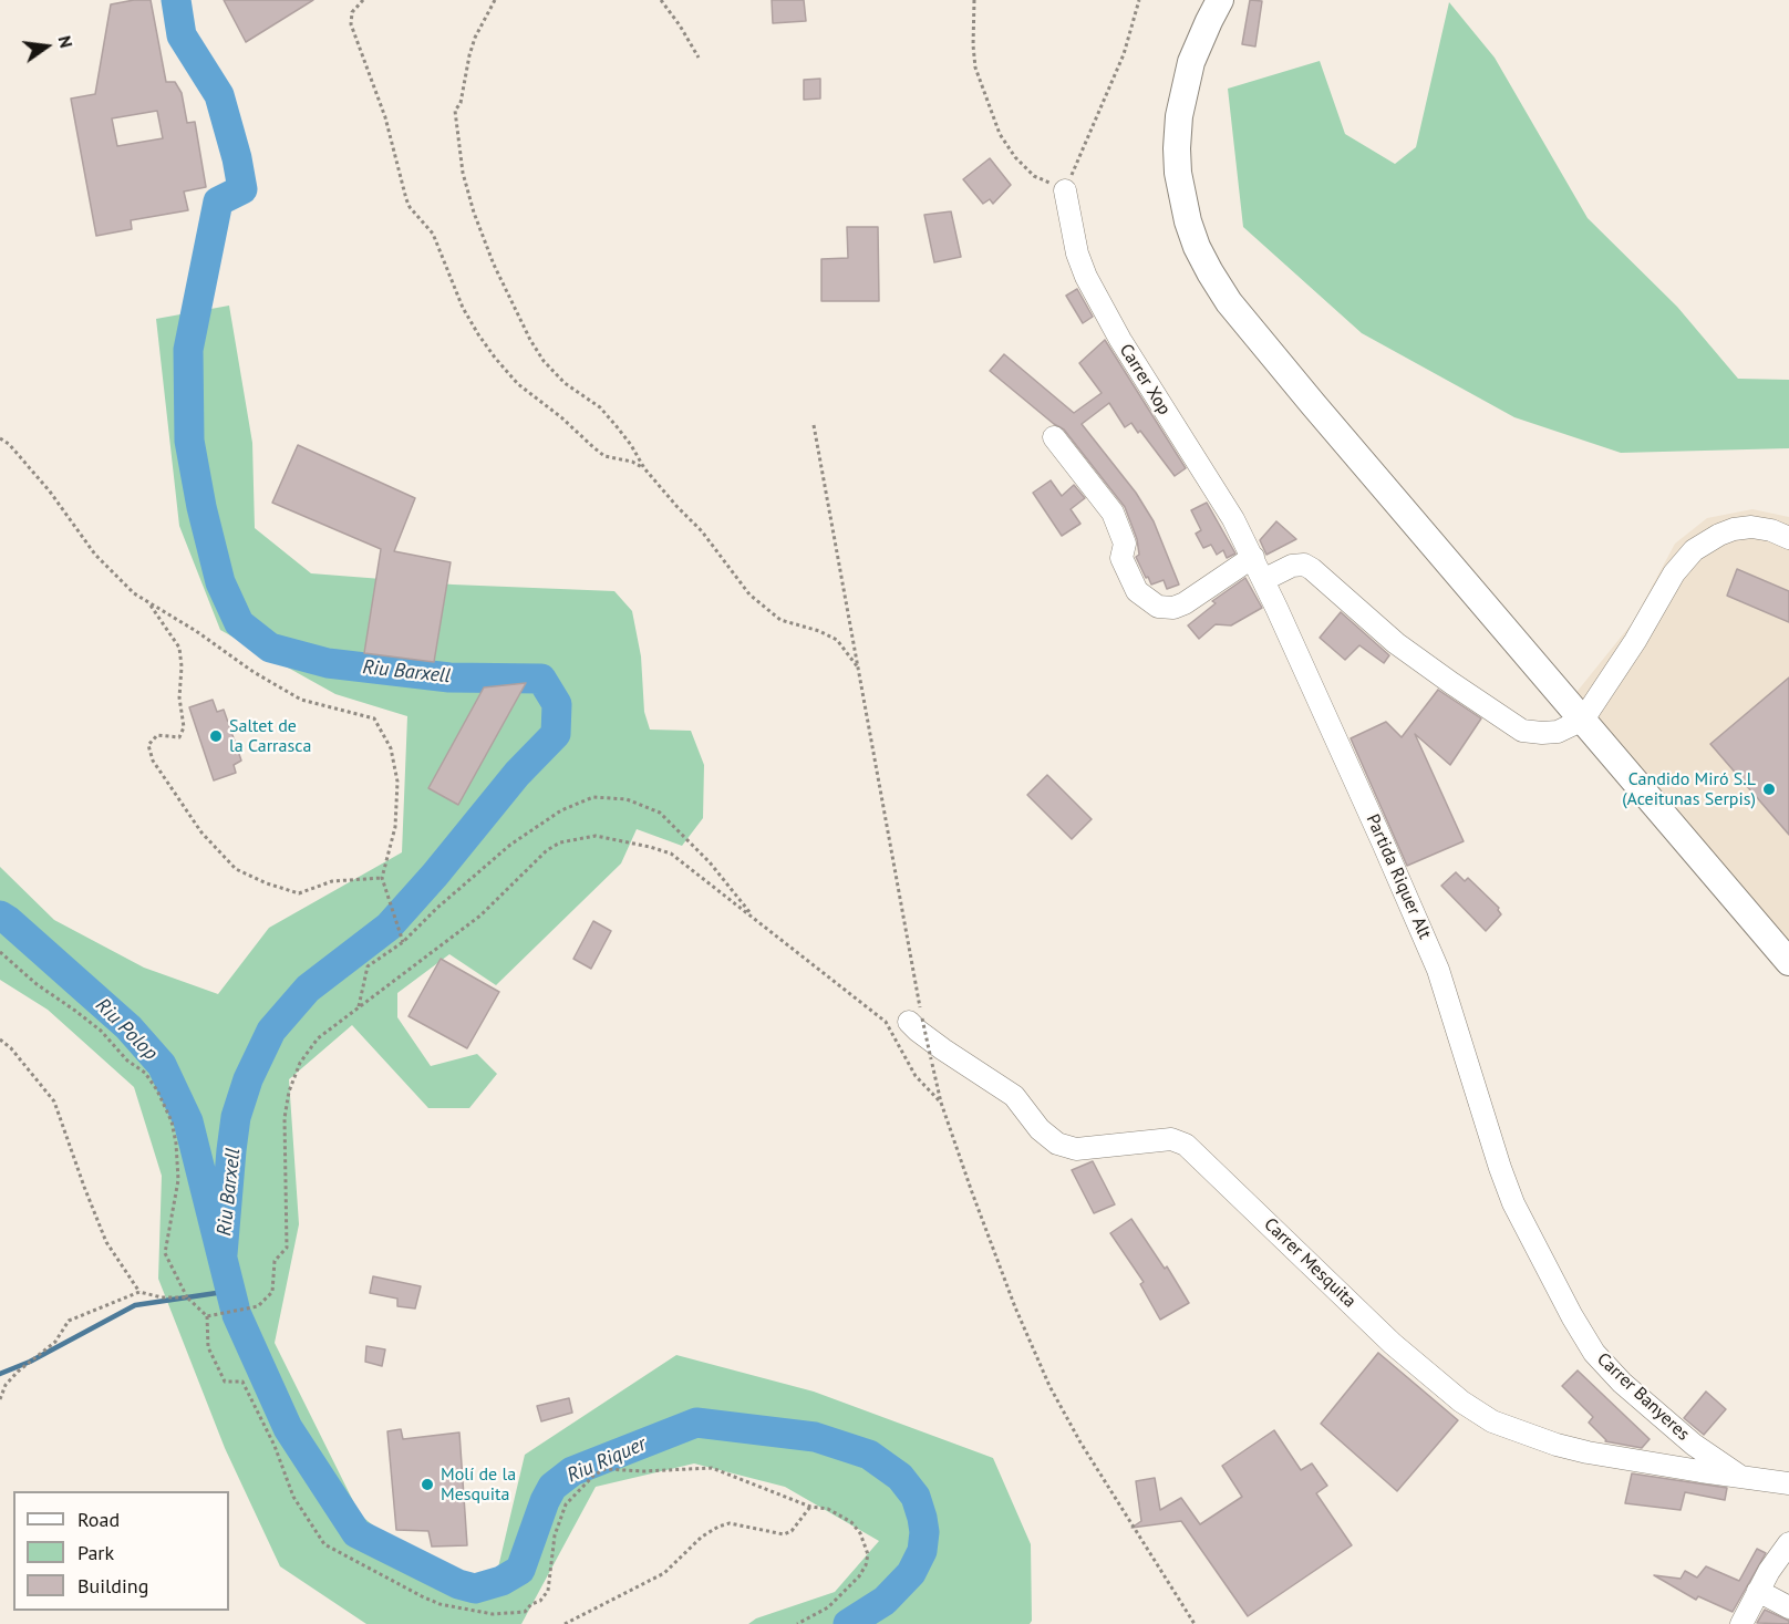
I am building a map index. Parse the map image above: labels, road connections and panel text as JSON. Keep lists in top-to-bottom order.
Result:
{
  "streets": {
    "street": [
      "Carrer Xop",
      "Partida Riquer Alt",
      "Carrer Mesquita",
      "Carrer Banyeres"
    ]
  },
  "crossings": [
    ["Carrer Xop", "Partida Riquer Alt"],
    ["Partida Riquer Alt", "Carrer Banyeres"],
    ["Carrer Mesquita", "Carrer Banyeres"]
  ],
  "water": ["Riu Barxell", "Riu Polop", "Riu Riquer"],
  "places": ["Saltet de la Carrasca", "Candido Miró S.L (Aceitunas Serpis)", "Molí de la Mesquita"],
  "legend": ["Road", "Park", "Building"],
  "north": "right"
}
